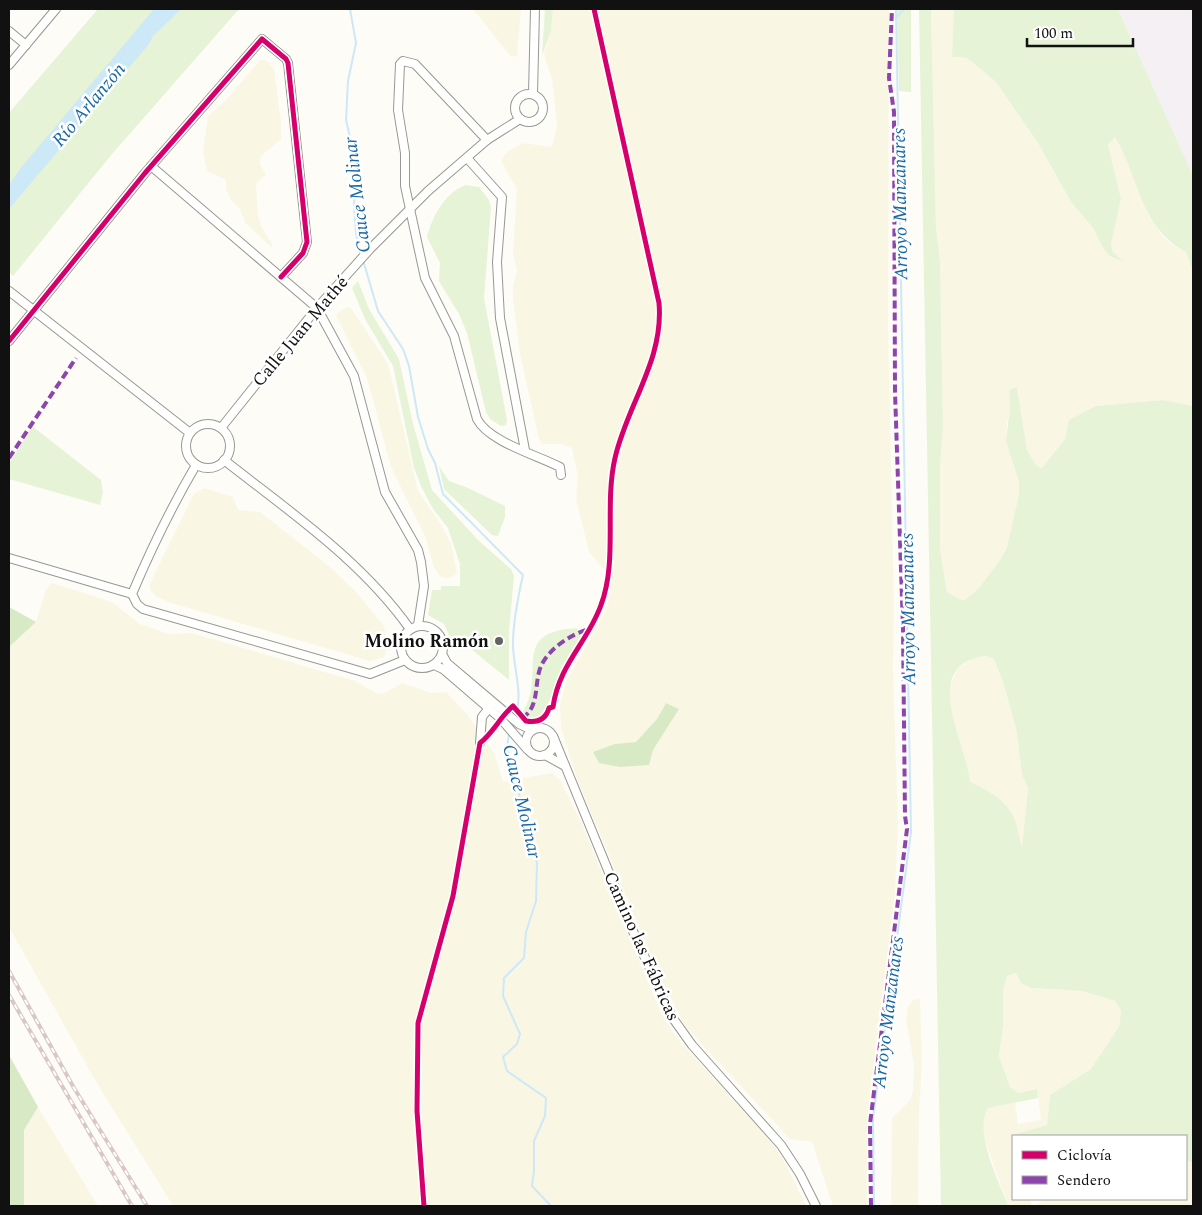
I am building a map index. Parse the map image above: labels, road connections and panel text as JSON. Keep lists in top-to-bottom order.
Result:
{
  "streets": {
    "street": ["Calle Juan Mathé", "Camino las Fábricas"]
  },
  "water": ["Río Arlanzón", "Cauce Molinar", "Arroyo Manzanares"],
  "places": ["Molino Ramón"],
  "legend": ["Ciclovía", "Sendero"],
  "scale_bar": "100 m"
}
